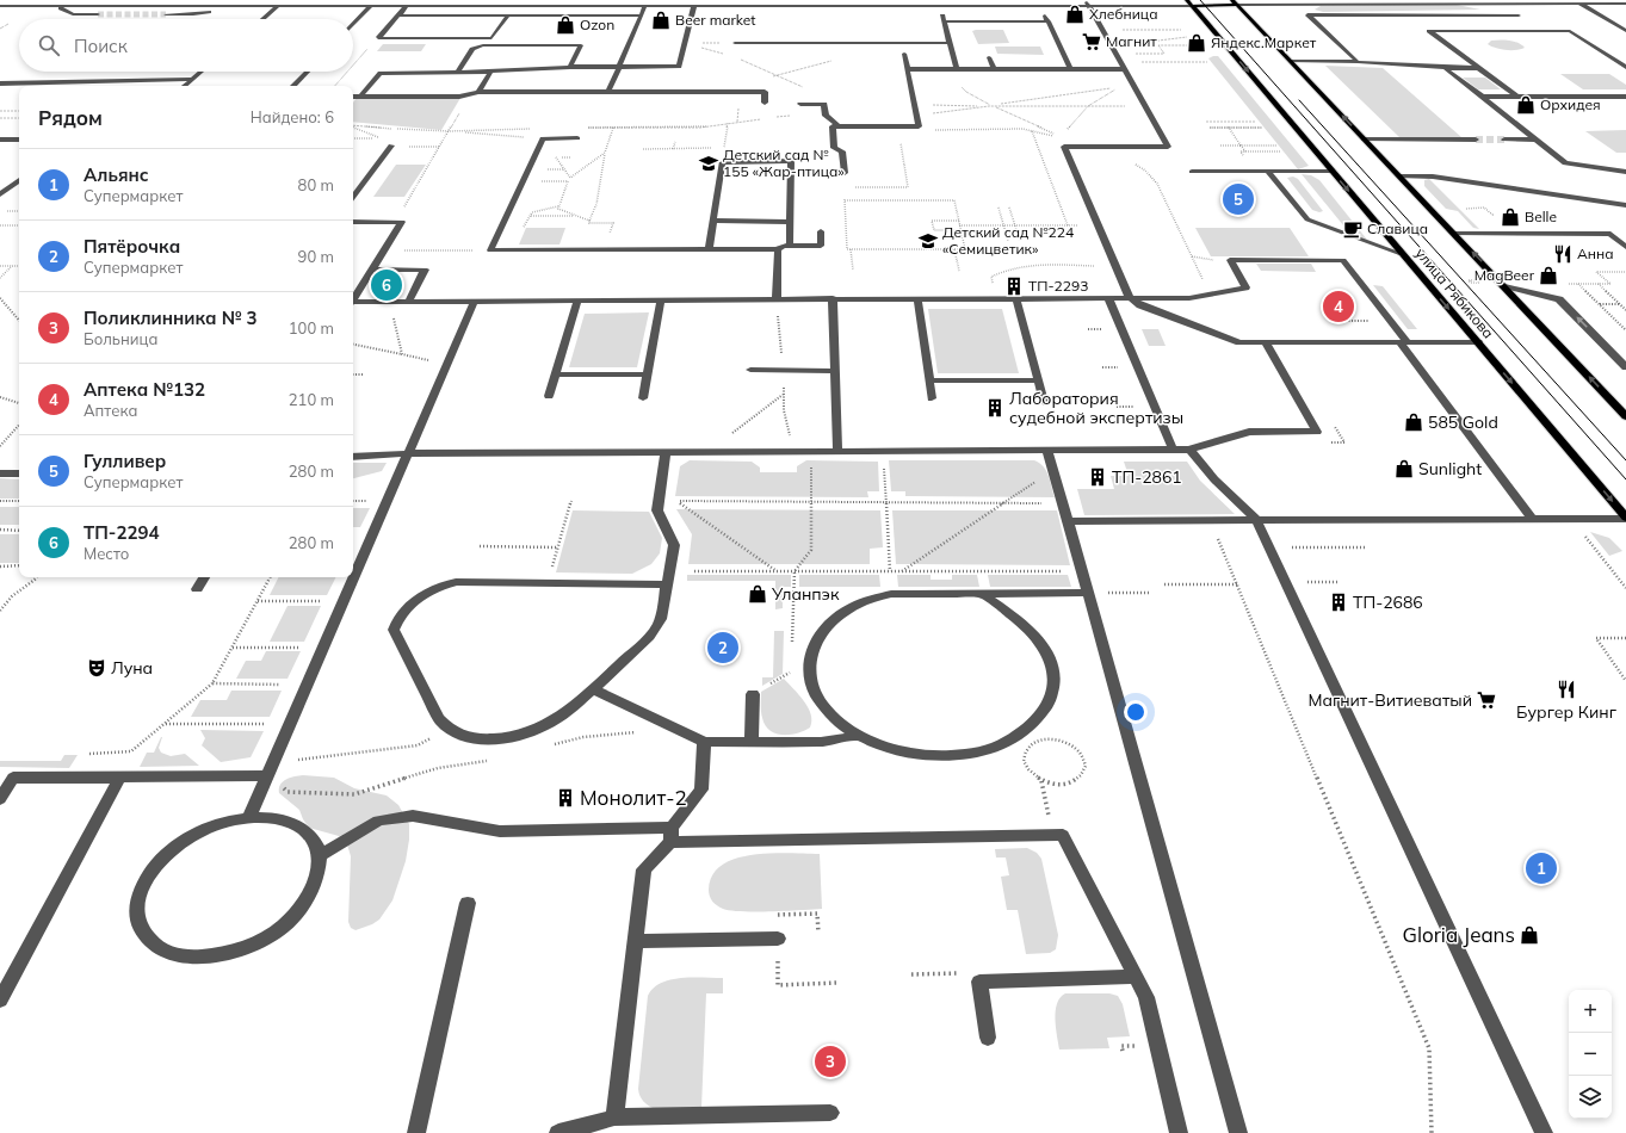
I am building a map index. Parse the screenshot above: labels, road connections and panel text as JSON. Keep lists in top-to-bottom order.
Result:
{
  "streets": {
    "main road": ["улица Рябикова"]
  },
  "places": {
    "shop": [
      "Хлебница",
      "Beer market",
      "Ozon",
      "Яндекс.Маркет",
      "Орхидея",
      "Belle",
      "MagBeer",
      "585 Gold",
      "Sunlight",
      "Уланпэк",
      "Gloria Jeans"
    ],
    "supermarket": ["Магнит", "Магнит-Витиеватый"],
    "school or university": ["Детский сад № 155 «Жар-птица»", "Детский сад №224 «Семицветик»"],
    "cafe": ["Славица"],
    "restaurant": ["Анна", "Бургер Кинг"],
    "building": [
      "ТП-2293",
      "Лаборатория судебной экспертизы",
      "ТП-2861",
      "ТП-2686",
      "Монолит-2"
    ],
    "theatre": ["Луна"]
  },
  "page": {
    "search": "Поиск",
    "heading": ["Рядом", "Найдено: 6"],
    "list": [
      {
        "mark": "1",
        "name": "Альянс",
        "note": "Супермаркет",
        "value": "80 m"
      },
      {
        "mark": "2",
        "name": "Пятёрочка",
        "note": "Супермаркет",
        "value": "90 m"
      },
      {
        "mark": "3",
        "name": "Поликлинника № 3",
        "note": "Больница",
        "value": "100 m"
      },
      {
        "mark": "4",
        "name": "Аптека №132",
        "note": "Аптека",
        "value": "210 m"
      },
      {
        "mark": "5",
        "name": "Гулливер",
        "note": "Супермаркет",
        "value": "280 m"
      },
      {
        "mark": "6",
        "name": "ТП-2294",
        "note": "Место",
        "value": "280 m"
      }
    ],
    "pins": [
      "5",
      "6",
      "4",
      "2",
      "1",
      "3"
    ],
    "map_buttons": ["+", "−"]
  }
}
